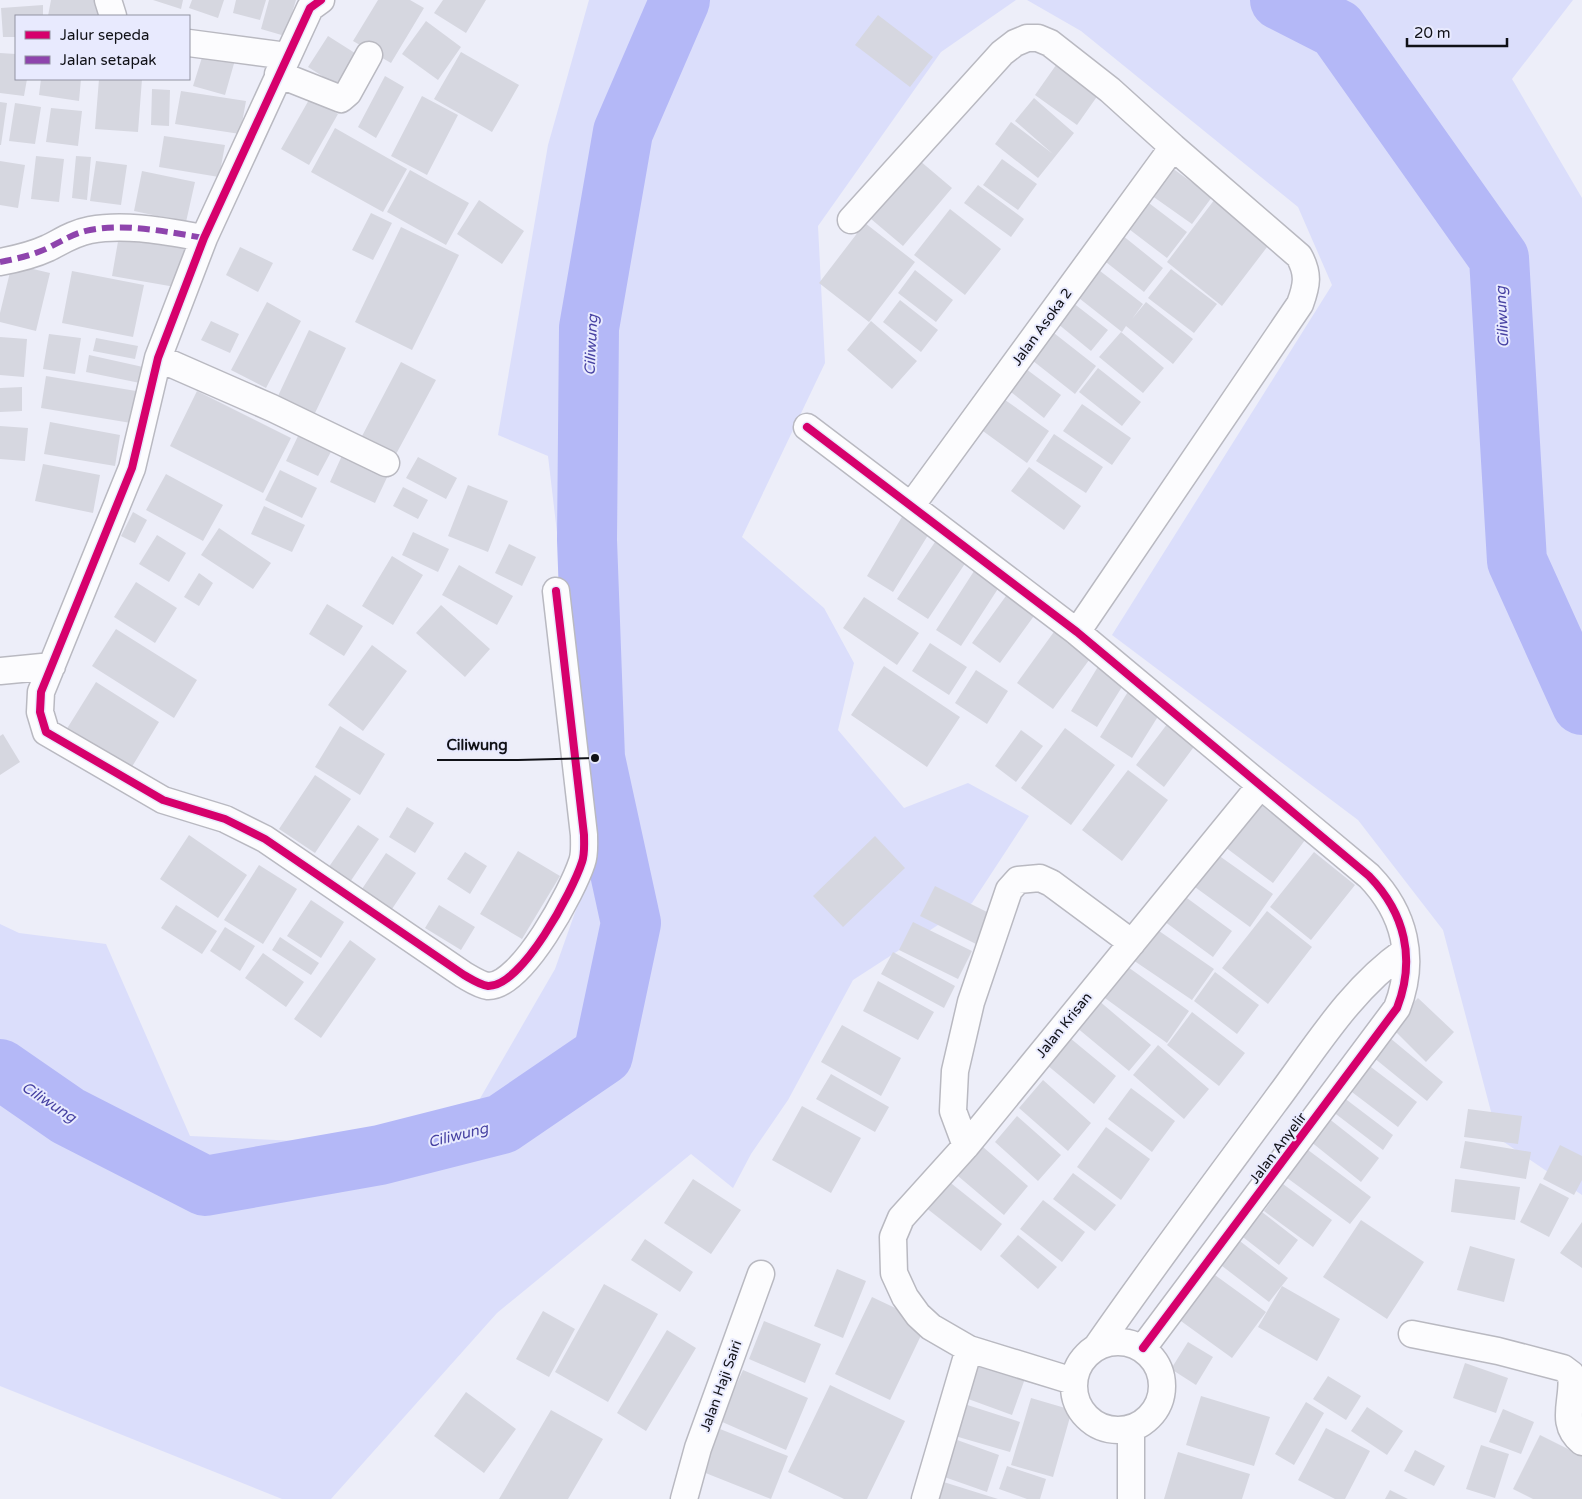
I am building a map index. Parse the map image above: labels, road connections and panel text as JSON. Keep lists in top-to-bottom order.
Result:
{
  "streets": {
    "street": [
      "Jalan Asoka 2",
      "Jalan Krisan",
      "Jalan Anyelir",
      "Jalan Haji Sairi"
    ]
  },
  "crossings": [
    ["Jalan Asoka 2", "Jalan Anyelir"],
    ["Jalan Krisan", "Jalan Anyelir"]
  ],
  "water": ["Ciliwung"],
  "places": ["Ciliwung"],
  "legend": ["Jalur sepeda", "Jalan setapak"],
  "scale_bar": "20 m"
}
